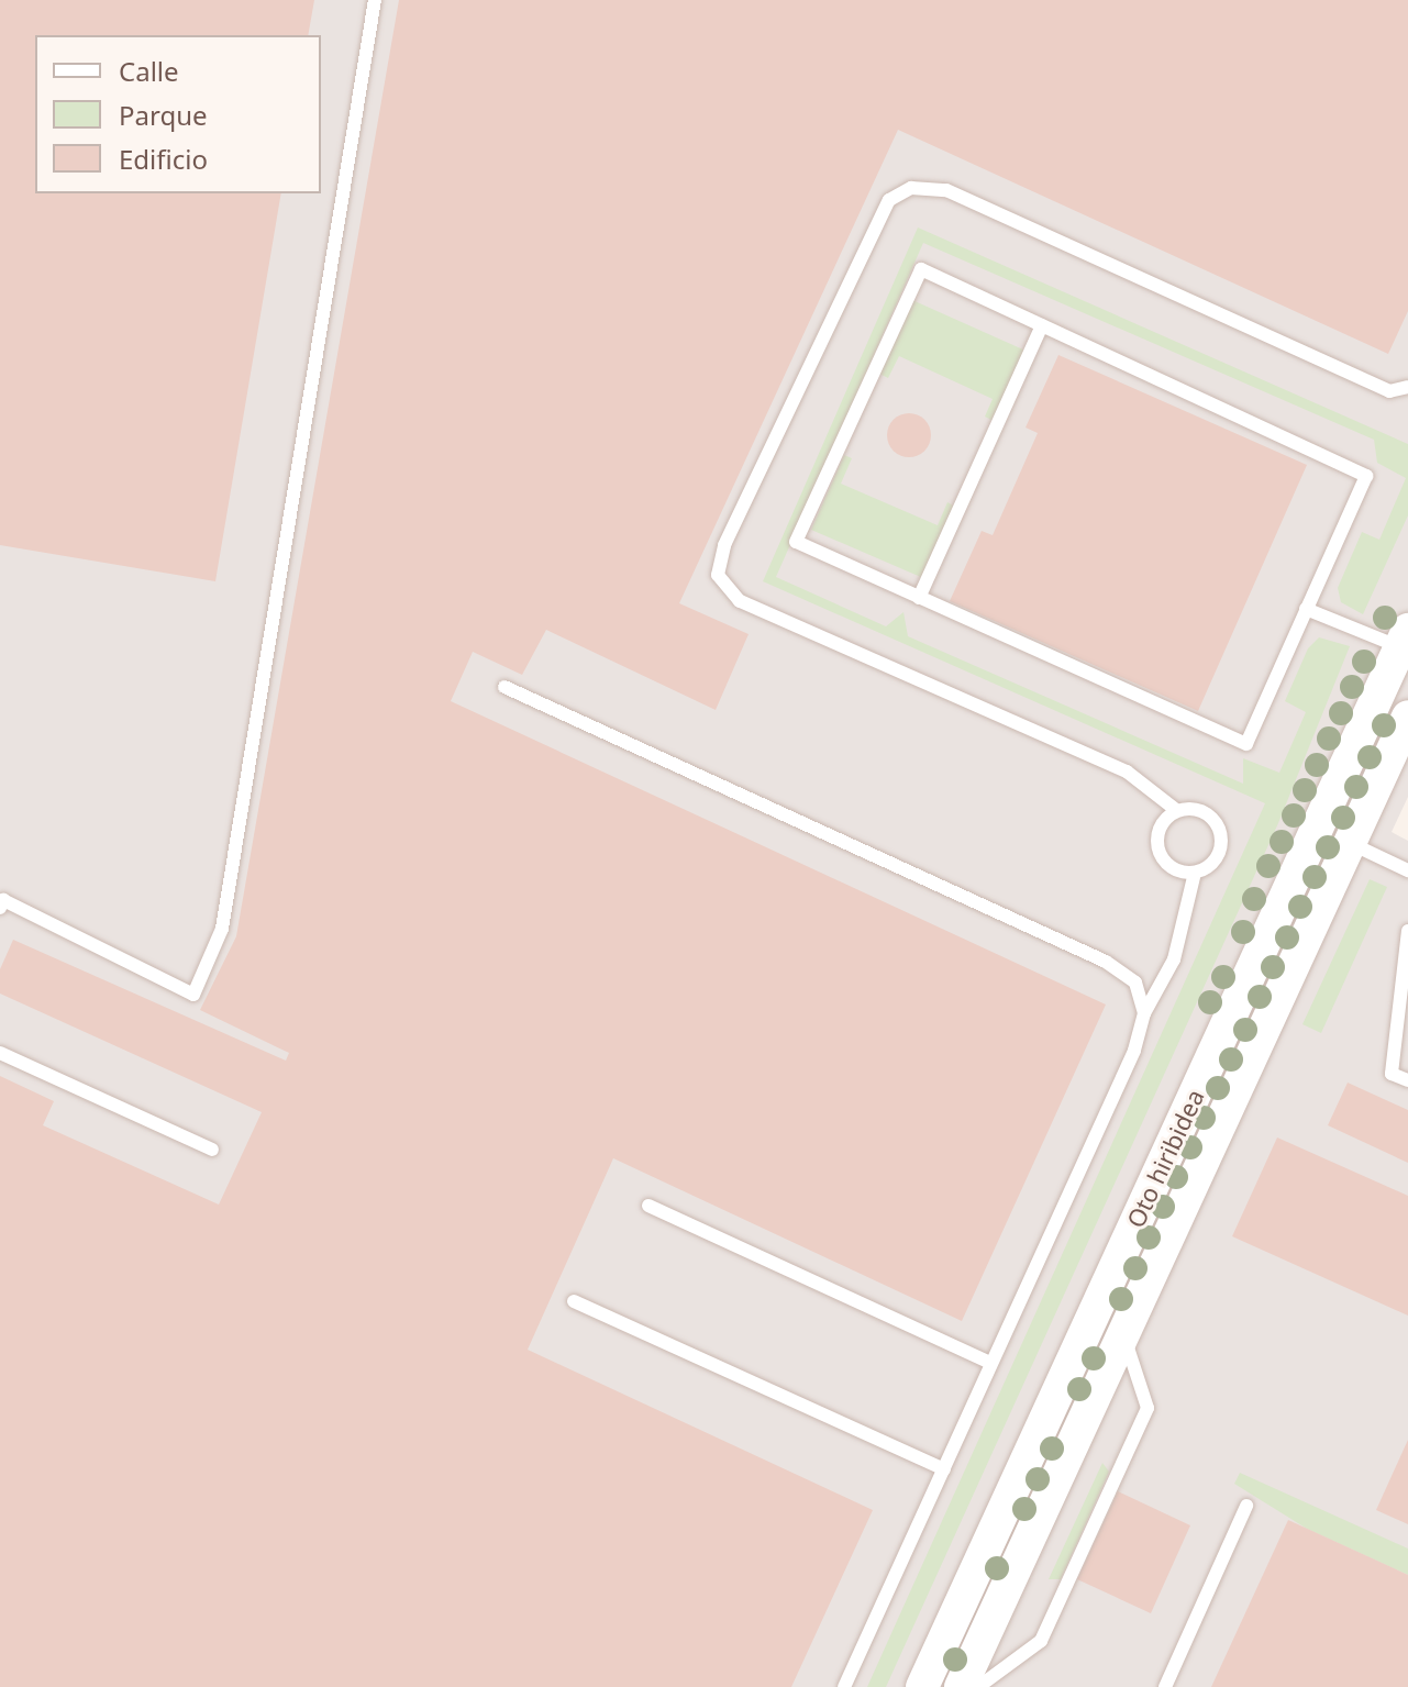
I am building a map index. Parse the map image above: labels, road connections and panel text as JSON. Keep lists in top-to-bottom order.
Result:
{
  "streets": {
    "street": ["Oto hiribidea"]
  },
  "legend": ["Calle", "Parque", "Edificio"]
}
